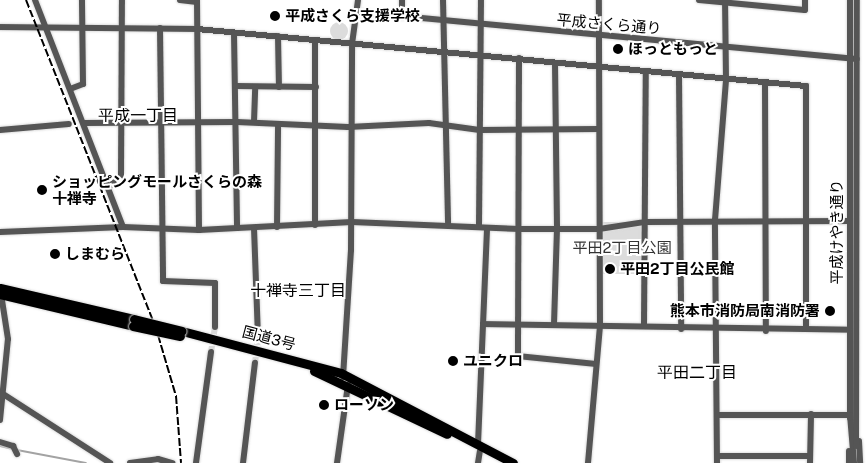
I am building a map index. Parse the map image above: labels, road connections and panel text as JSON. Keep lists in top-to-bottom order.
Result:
{
  "streets": {
    "highway": ["国道3号"],
    "street": ["平成さくら通り", "平成けやき通り"]
  },
  "crossings": [
    ["平成さくら通り", "平成けやき通り"]
  ],
  "districts": ["平成一丁目", "十禅寺三丁目", "平田二丁目"],
  "parks": ["平田2丁目公園"],
  "places": [
    "平成さくら支援学校",
    "ほっともっと",
    "ショッピングモールさくらの森 十禅寺",
    "しまむら",
    "平田2丁目公民館",
    "熊本市消防局南消防署",
    "ユニクロ",
    "ローソン"
  ]
}
